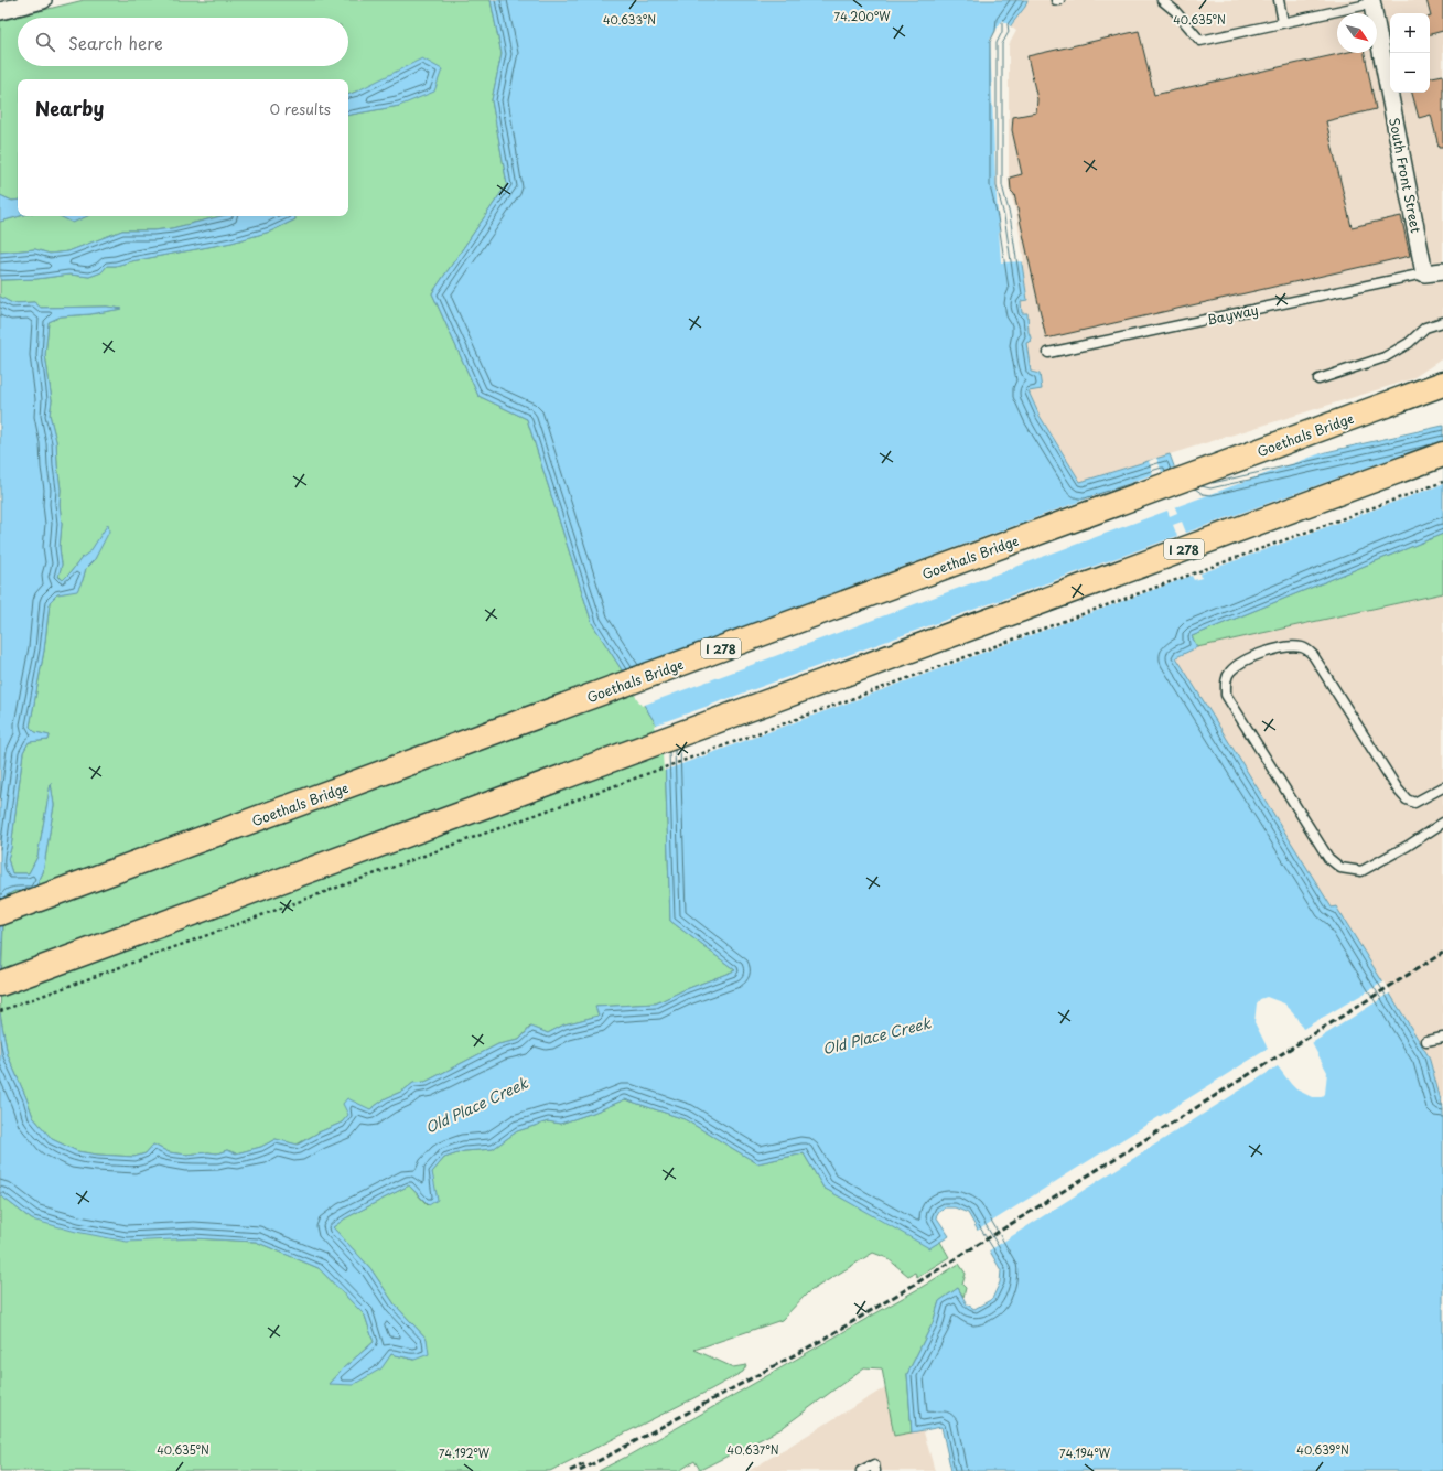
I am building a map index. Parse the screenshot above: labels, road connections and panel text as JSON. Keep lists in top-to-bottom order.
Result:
{
  "streets": {
    "highway": ["Goethals Bridge", "I 278"],
    "street": ["South Front Street", "Bayway"]
  },
  "crossings": [
    ["South Front Street", "Bayway"]
  ],
  "water": ["Old Place Creek"],
  "north": "bottom right",
  "page": {
    "map_buttons": ["+", "−"],
    "search": "Search here",
    "heading": ["Nearby", "0 results"]
  },
  "coordinates": [
    "74.200°W",
    "40.633°N",
    "40.635°N",
    "40.637°N",
    "40.639°N",
    "74.192°W",
    "74.194°W"
  ]
}
